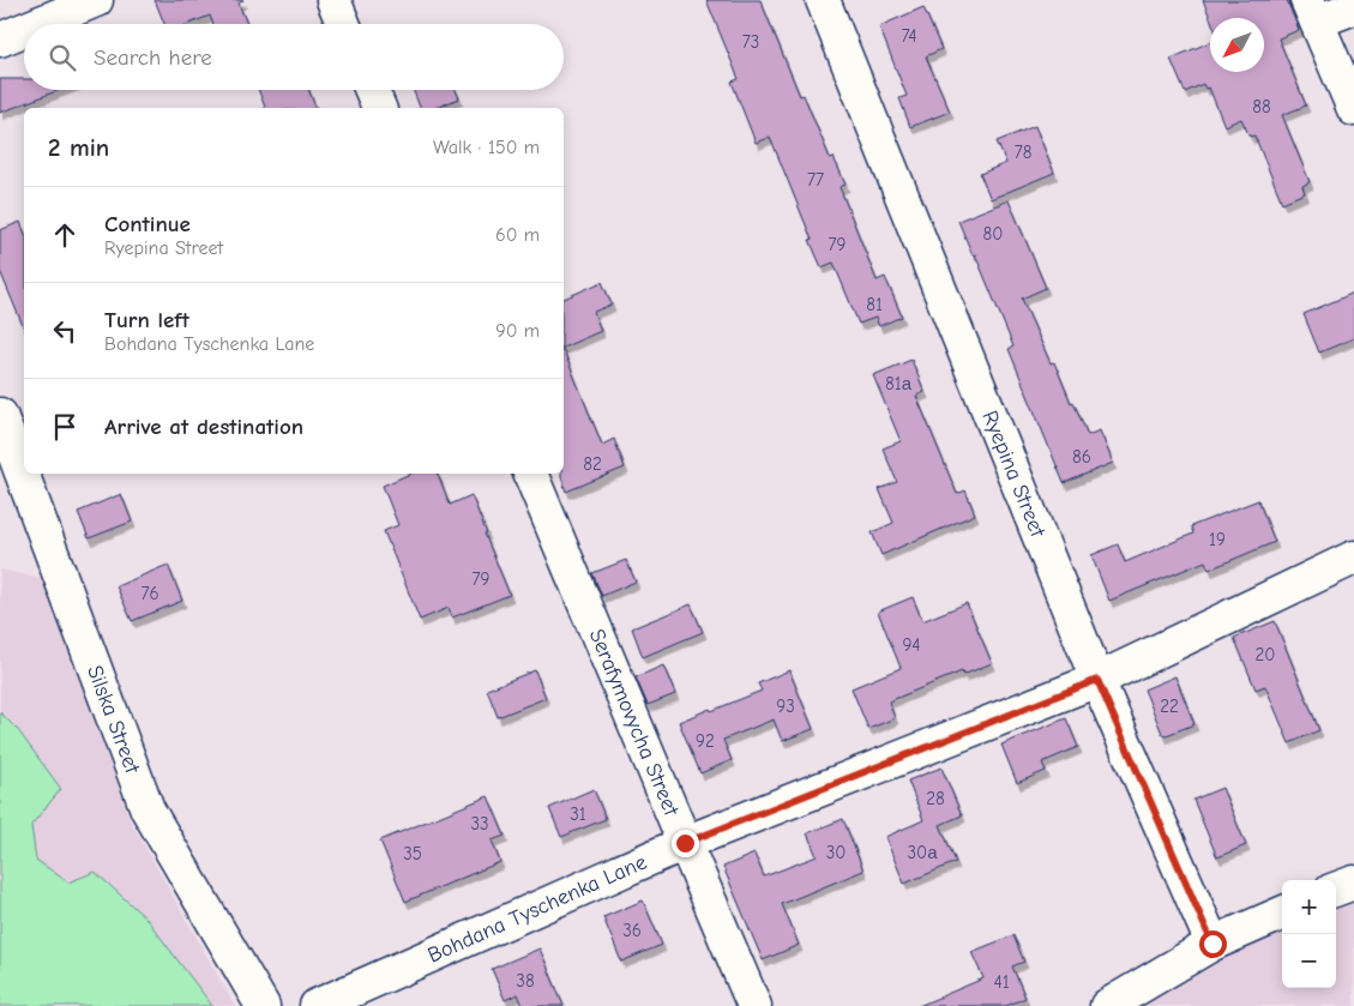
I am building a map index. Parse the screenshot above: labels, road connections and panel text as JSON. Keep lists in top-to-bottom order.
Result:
{
  "streets": {
    "street": [
      "Ryepina Street",
      "Silska Street",
      "Serafymovycha Street",
      "Bohdana Tyschenka Lane"
    ]
  },
  "crossings": [
    ["Ryepina Street", "Bohdana Tyschenka Lane"],
    ["Serafymovycha Street", "Bohdana Tyschenka Lane"]
  ],
  "house_numbers": [
    "74",
    "73",
    "88",
    "78",
    "77",
    "80",
    "79",
    "81",
    "81а",
    "86",
    "82",
    "19",
    "79",
    "76",
    "94",
    "20",
    "93",
    "22",
    "92",
    "28",
    "31",
    "33",
    "30",
    "30а",
    "35",
    "36",
    "38",
    "41"
  ],
  "north": "bottom left",
  "page": {
    "search": "Search here",
    "heading": ["2 min", "Walk · 150 m"],
    "list": [
      ["Continue", "Ryepina Street", "60 m"],
      ["Turn left", "Bohdana Tyschenka Lane", "90 m"],
      "Arrive at destination"
    ],
    "map_buttons": ["+", "−"]
  }
}
